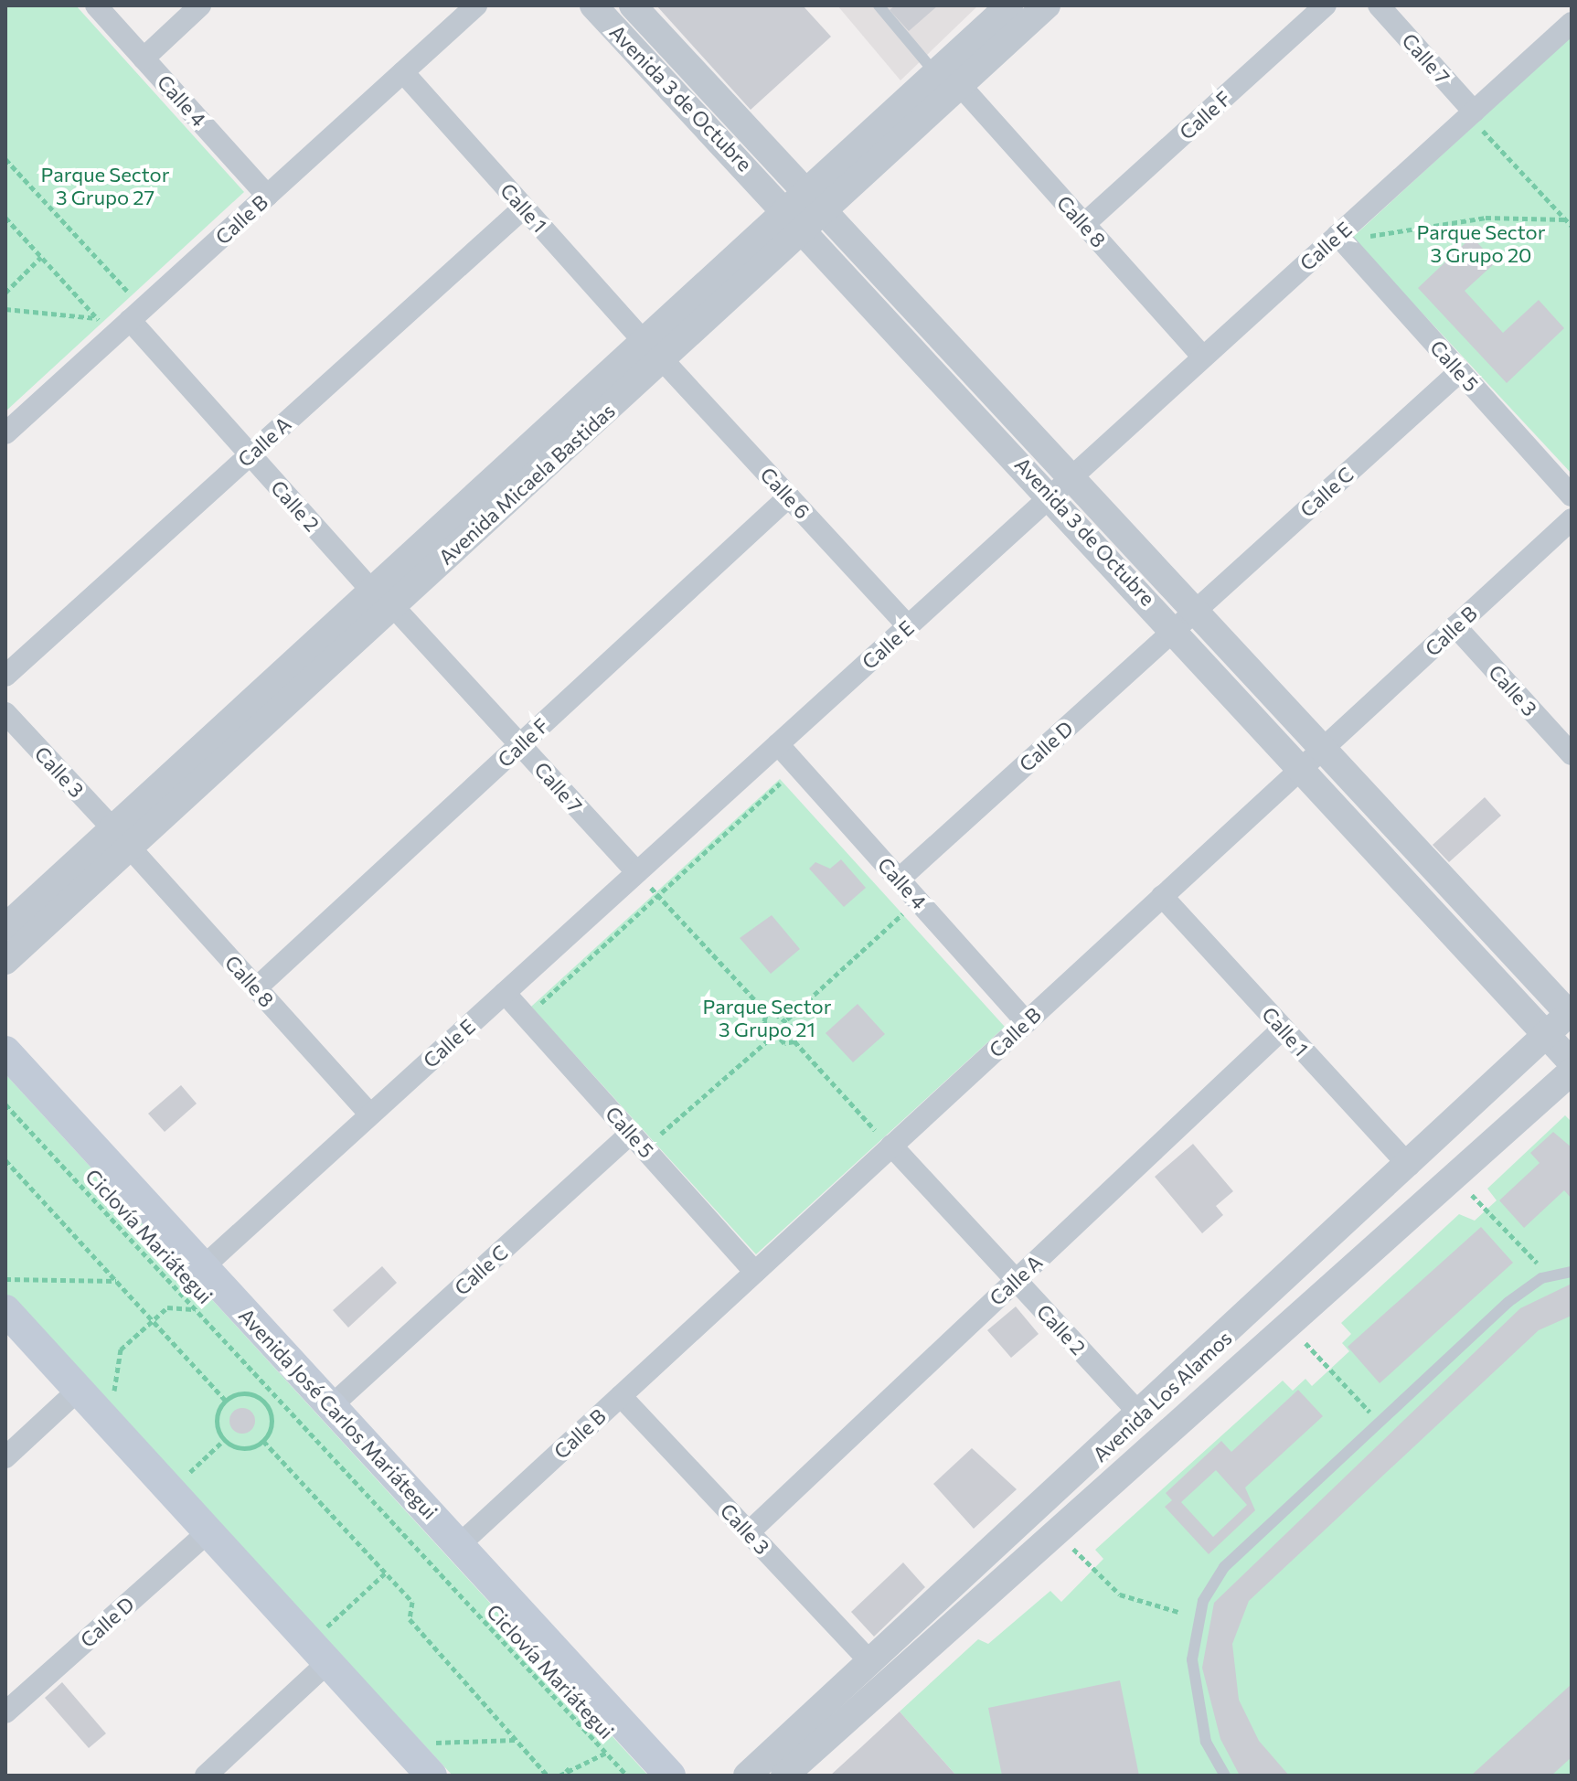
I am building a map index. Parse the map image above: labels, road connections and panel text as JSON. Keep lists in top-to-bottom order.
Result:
{
  "streets": {
    "main road": ["Avenida José Carlos Mariátegui"],
    "street": [
      "Calle 7",
      "Avenida 3 de Octubre",
      "Calle 4",
      "Calle F",
      "Calle 1",
      "Calle B",
      "Calle 8",
      "Calle E",
      "Calle 5",
      "Calle A",
      "Avenida Micaela Bastidas",
      "Calle C",
      "Calle 6",
      "Calle 2",
      "Calle 3",
      "Calle D",
      "Avenida Los Alamos"
    ],
    "path": ["Ciclovía Mariátegui"]
  },
  "crossings": [
    ["Calle 7", "Calle F"],
    ["Calle 7", "Calle E"],
    ["Calle 7", "Avenida Micaela Bastidas"],
    ["Calle 7", "Calle 2"],
    ["Avenida 3 de Octubre", "Calle B"],
    ["Avenida 3 de Octubre", "Calle E"],
    ["Avenida 3 de Octubre", "Avenida Micaela Bastidas"],
    ["Avenida 3 de Octubre", "Calle C"],
    ["Avenida 3 de Octubre", "Calle D"],
    ["Avenida 3 de Octubre", "Avenida Los Alamos"],
    ["Calle 4", "Calle B"],
    ["Calle 4", "Calle E"],
    ["Calle 4", "Calle D"],
    ["Calle F", "Calle 8"],
    ["Calle F", "Calle 6"],
    ["Calle 1", "Calle B"],
    ["Calle 1", "Calle A"],
    ["Calle 1", "Avenida Micaela Bastidas"],
    ["Calle 1", "Calle 6"],
    ["Calle 1", "Avenida Los Alamos"],
    ["Calle B", "Calle 5"],
    ["Calle B", "Calle 2"],
    ["Calle B", "Calle 3"],
    ["Calle B", "Avenida José Carlos Mariátegui"],
    ["Calle 8", "Calle E"],
    ["Calle 8", "Avenida Micaela Bastidas"],
    ["Calle 8", "Calle 3"],
    ["Calle E", "Calle 5"],
    ["Calle E", "Calle 6"],
    ["Calle E", "Avenida José Carlos Mariátegui"],
    ["Calle 5", "Calle C"],
    ["Calle A", "Calle 2"],
    ["Calle A", "Calle 3"],
    ["Avenida Micaela Bastidas", "Calle 6"],
    ["Avenida Micaela Bastidas", "Calle 2"],
    ["Avenida Micaela Bastidas", "Calle 3"],
    ["Calle C", "Calle D"],
    ["Calle C", "Avenida José Carlos Mariátegui"],
    ["Calle 2", "Avenida Los Alamos"],
    ["Calle 3", "Avenida Los Alamos"]
  ],
  "parks": ["Parque Sector 3 Grupo 27", "Parque Sector 3 Grupo 20", "Parque Sector 3 Grupo 21"]
}
